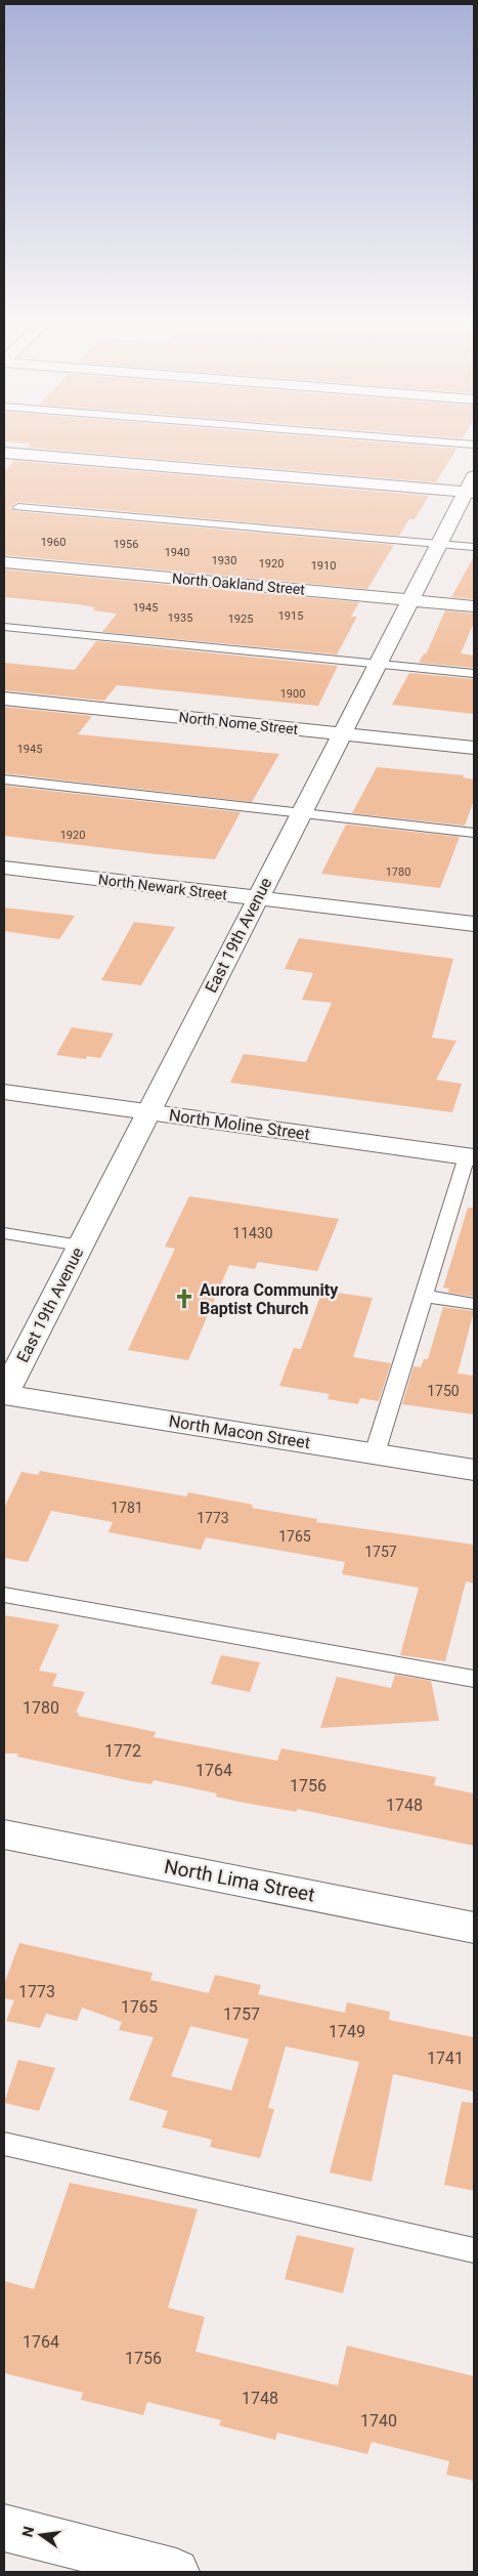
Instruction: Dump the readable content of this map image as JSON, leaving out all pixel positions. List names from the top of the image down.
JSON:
{
  "streets": {
    "street": [
      "North Oakland Street",
      "North Nome Street",
      "North Newark Street",
      "East 19th Avenue",
      "North Moline Street",
      "North Macon Street",
      "North Lima Street"
    ]
  },
  "crossings": [
    ["North Oakland Street", "East 19th Avenue"],
    ["North Nome Street", "East 19th Avenue"],
    ["North Newark Street", "East 19th Avenue"],
    ["East 19th Avenue", "North Moline Street"],
    ["East 19th Avenue", "North Macon Street"]
  ],
  "places": {
    "church": ["Aurora Community Baptist Church"]
  },
  "house_numbers": [
    "1960",
    "1956",
    "1940",
    "1930",
    "1920",
    "1910",
    "1945",
    "1915",
    "1935",
    "1925",
    "1900",
    "1945",
    "1920",
    "1780",
    "11430",
    "1750",
    "1781",
    "1773",
    "1765",
    "1757",
    "1780",
    "1772",
    "1764",
    "1756",
    "1748",
    "1773",
    "1765",
    "1757",
    "1749",
    "1741",
    "1764",
    "1756",
    "1748",
    "1740"
  ],
  "north": "left"
}
